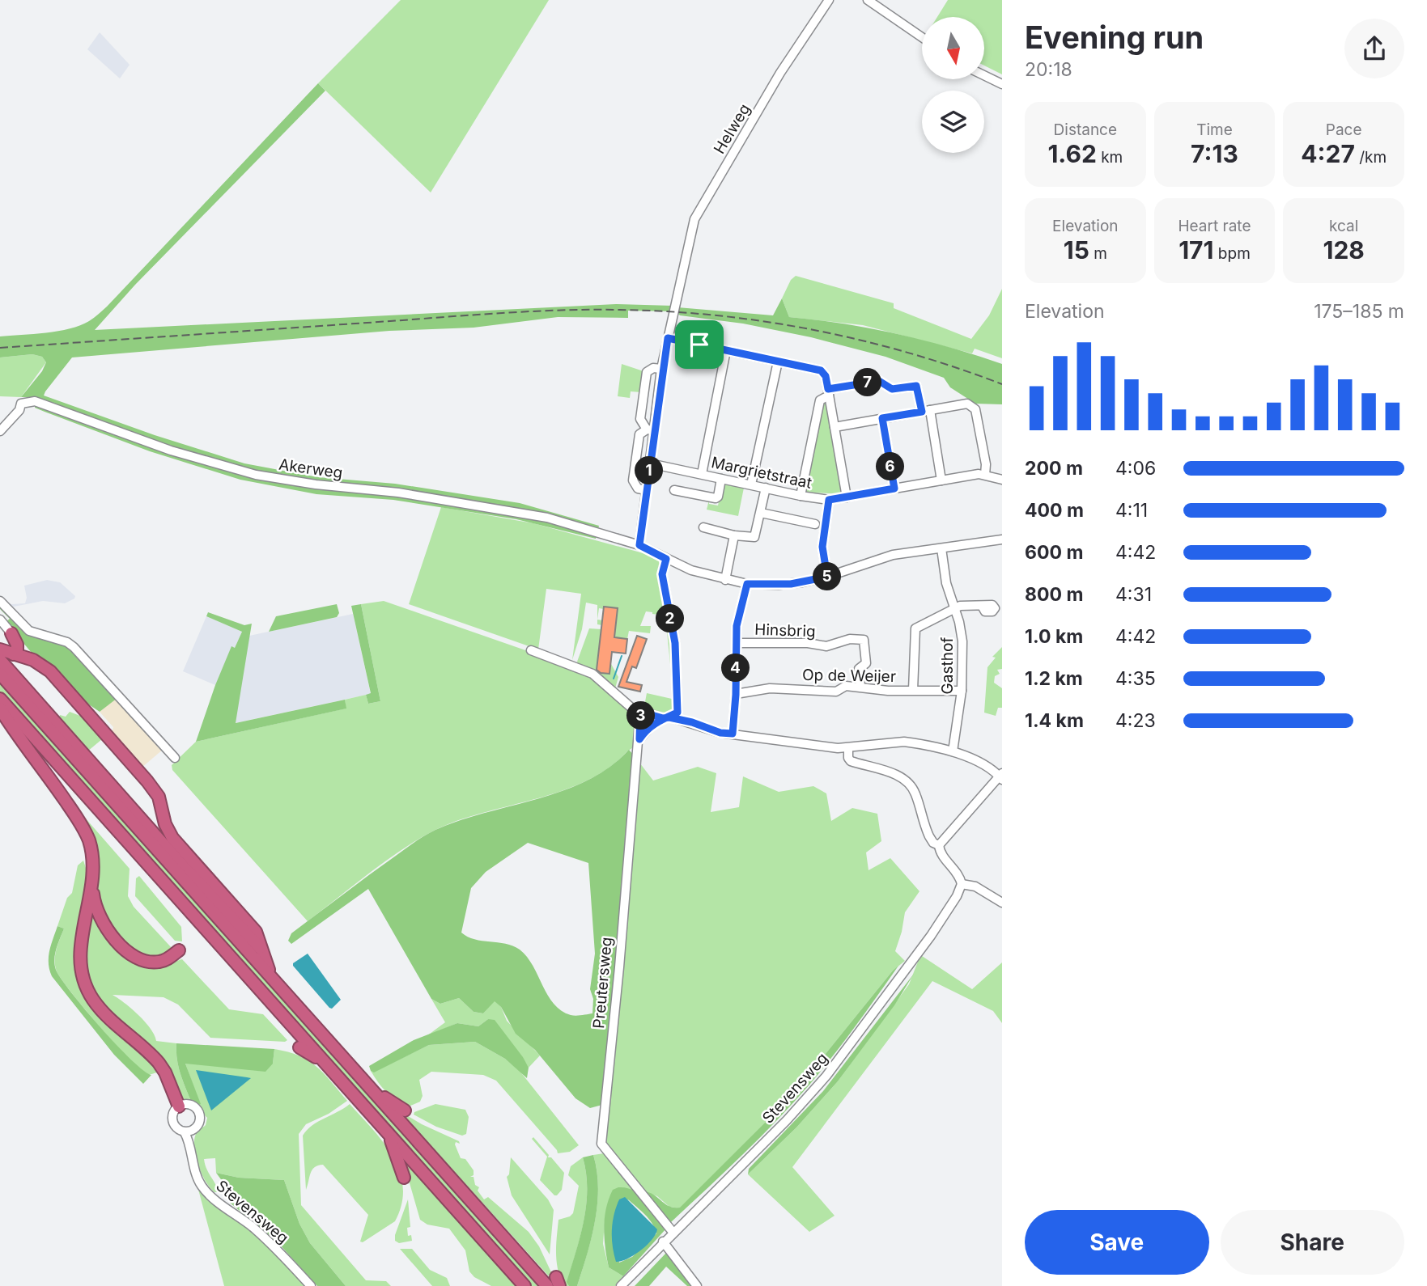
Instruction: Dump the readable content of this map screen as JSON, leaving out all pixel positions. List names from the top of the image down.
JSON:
{
  "streets": {
    "street": [
      "Helweg",
      "Akerweg",
      "Margrietstraat",
      "Hinsbrig",
      "Gasthof",
      "Op de Weijer",
      "Preutersweg",
      "Stevensweg"
    ]
  },
  "crossings": [
    ["Helweg", "Akerweg"],
    ["Helweg", "Margrietstraat"],
    ["Akerweg", "Gasthof"],
    ["Hinsbrig", "Op de Weijer"],
    ["Gasthof", "Op de Weijer"],
    ["Preutersweg", "Stevensweg"]
  ],
  "north": "bottom",
  "page": {
    "heading": ["Evening run", "20:18"],
    "stats": [
      ["Distance", "1.62 km"],
      ["Time", "7:13"],
      ["Pace", "4:27 /km"],
      ["Elevation", "15 m"],
      ["Heart rate", "171 bpm"],
      ["kcal", "128"]
    ],
    "chart": ["Elevation", "175–185 m"],
    "pins": [
      "7",
      "6",
      "1",
      "5",
      "2",
      "4",
      "3"
    ],
    "list": [
      {
        "name": "200 m",
        "note": "4:06"
      },
      {
        "name": "400 m",
        "note": "4:11"
      },
      {
        "name": "600 m",
        "note": "4:42"
      },
      {
        "name": "800 m",
        "note": "4:31"
      },
      {
        "name": "1.0 km",
        "note": "4:42"
      },
      {
        "name": "1.2 km",
        "note": "4:35"
      },
      {
        "name": "1.4 km",
        "note": "4:23"
      }
    ],
    "buttons": ["Save", "Share"]
  }
}
